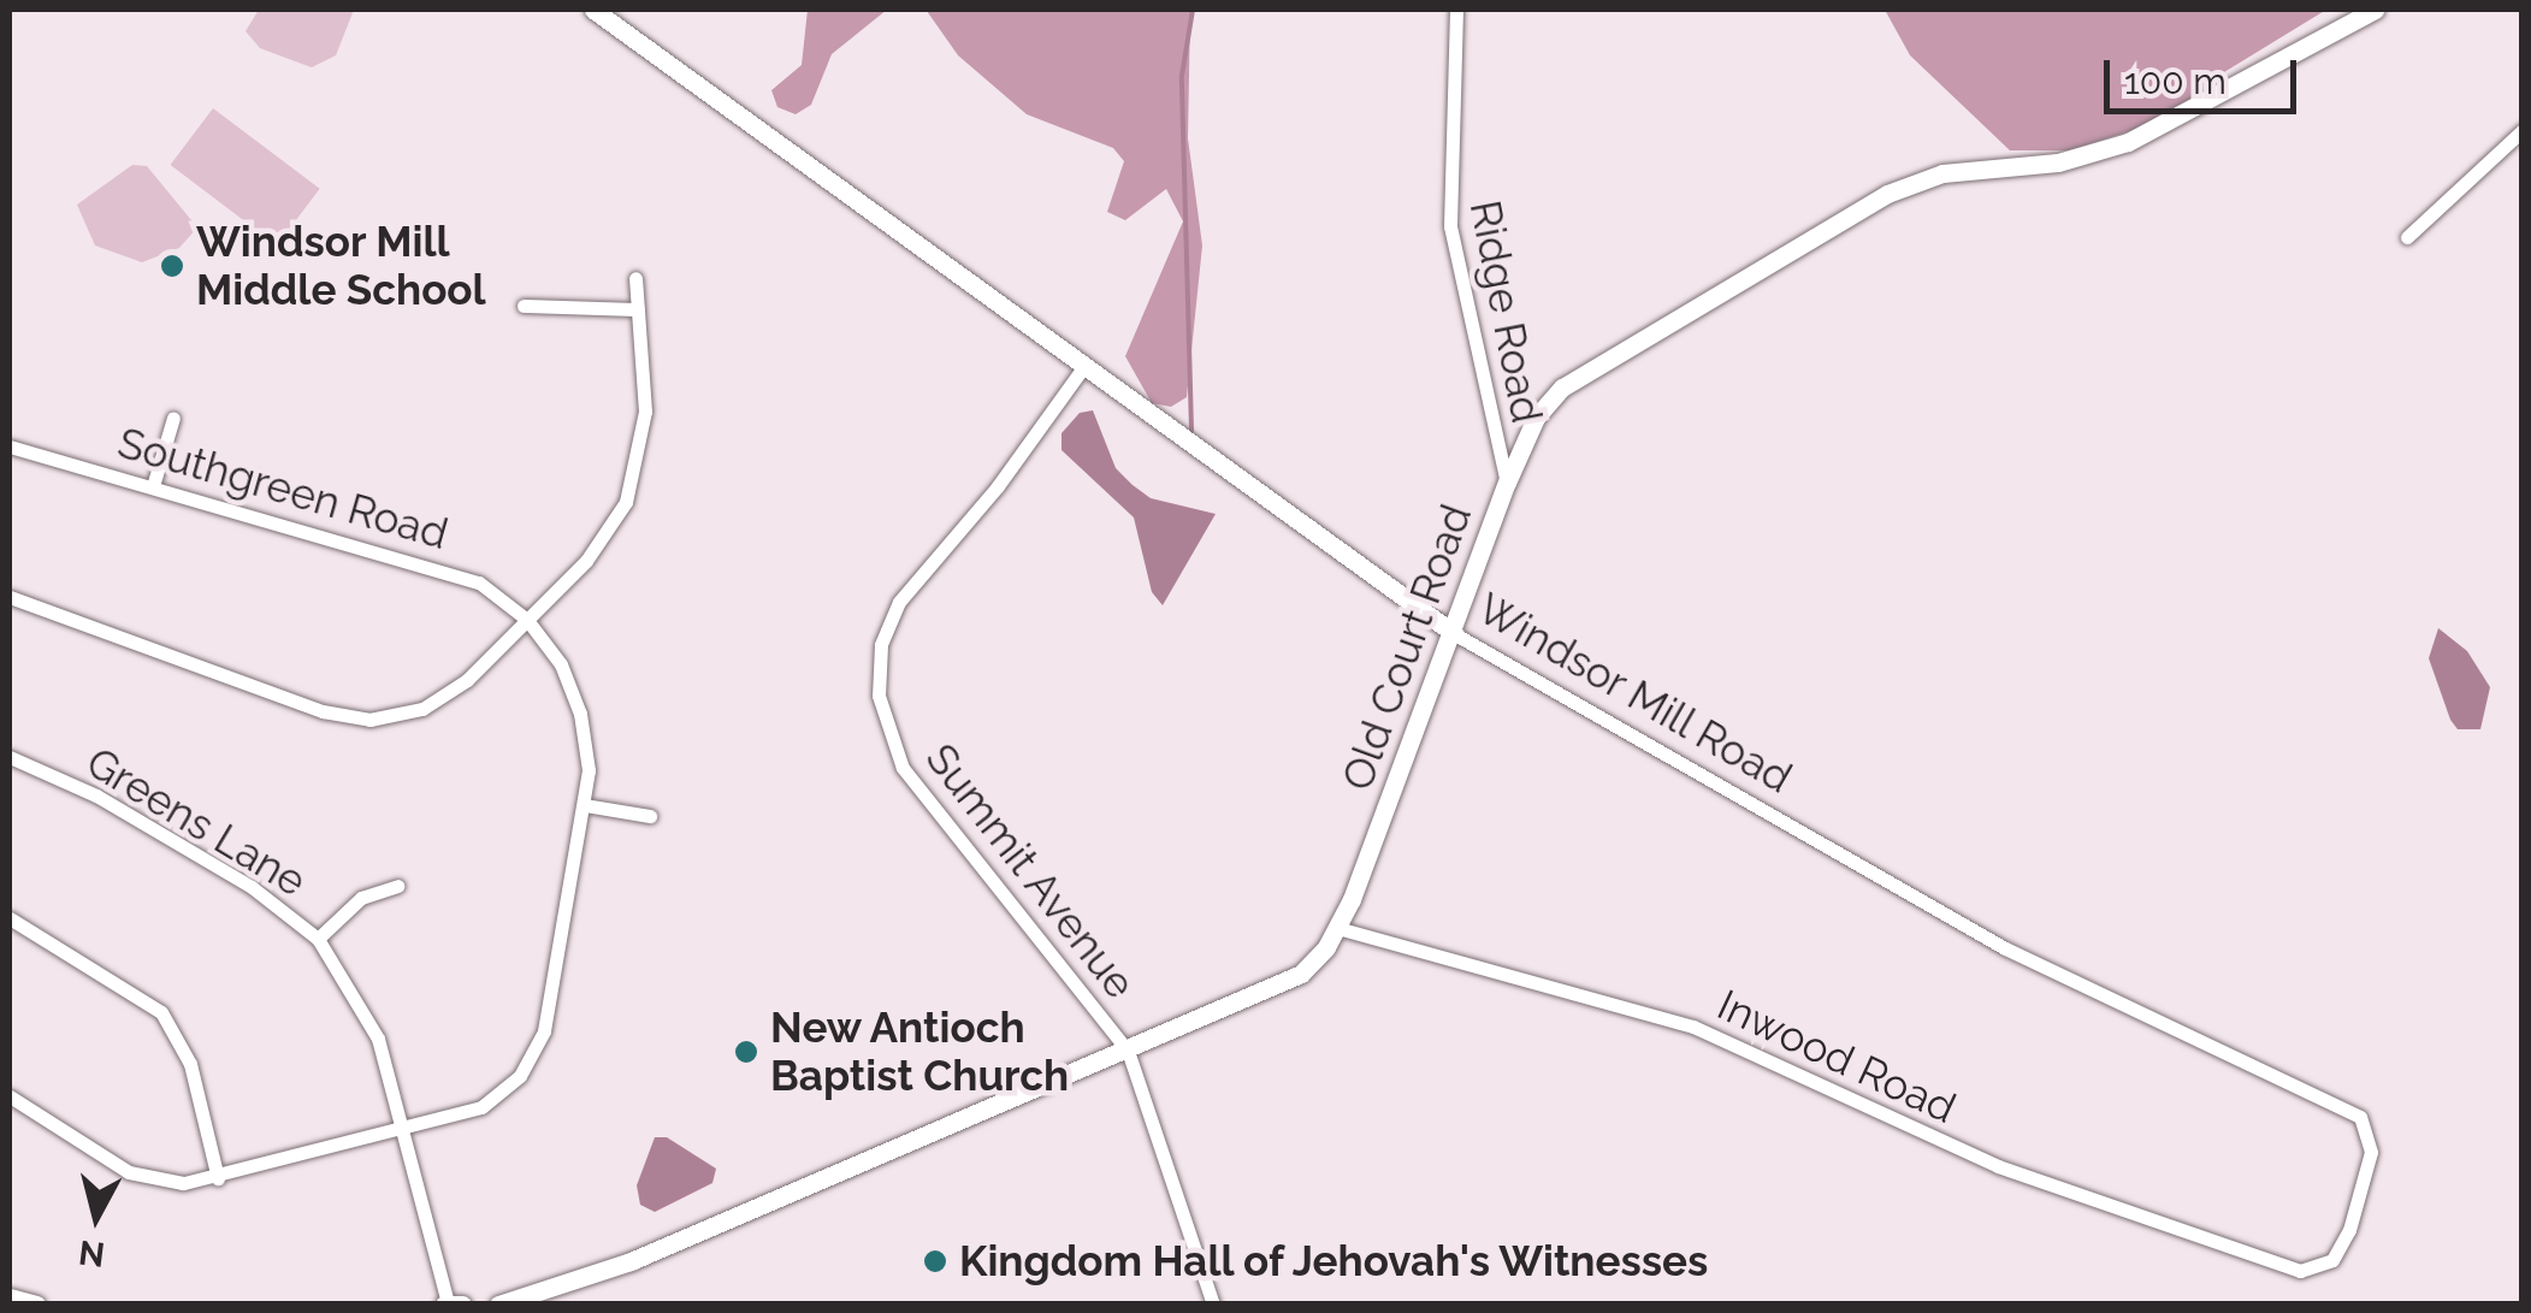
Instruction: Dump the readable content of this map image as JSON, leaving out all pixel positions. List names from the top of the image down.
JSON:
{
  "streets": {
    "main road": ["Old Court Road", "Windsor Mill Road"],
    "street": [
      "Ridge Road",
      "Southgreen Road",
      "Greens Lane",
      "Summit Avenue",
      "Inwood Road"
    ]
  },
  "crossings": [
    ["Ridge Road", "Old Court Road"],
    ["Old Court Road", "Windsor Mill Road"],
    ["Old Court Road", "Summit Avenue"],
    ["Old Court Road", "Inwood Road"],
    ["Windsor Mill Road", "Summit Avenue"],
    ["Windsor Mill Road", "Inwood Road"]
  ],
  "places": ["Windsor Mill Middle School", "New Antioch Baptist Church", "Kingdom Hall of Jehovah's Witnesses"],
  "scale_bar": "100 m",
  "north": "bottom"
}
